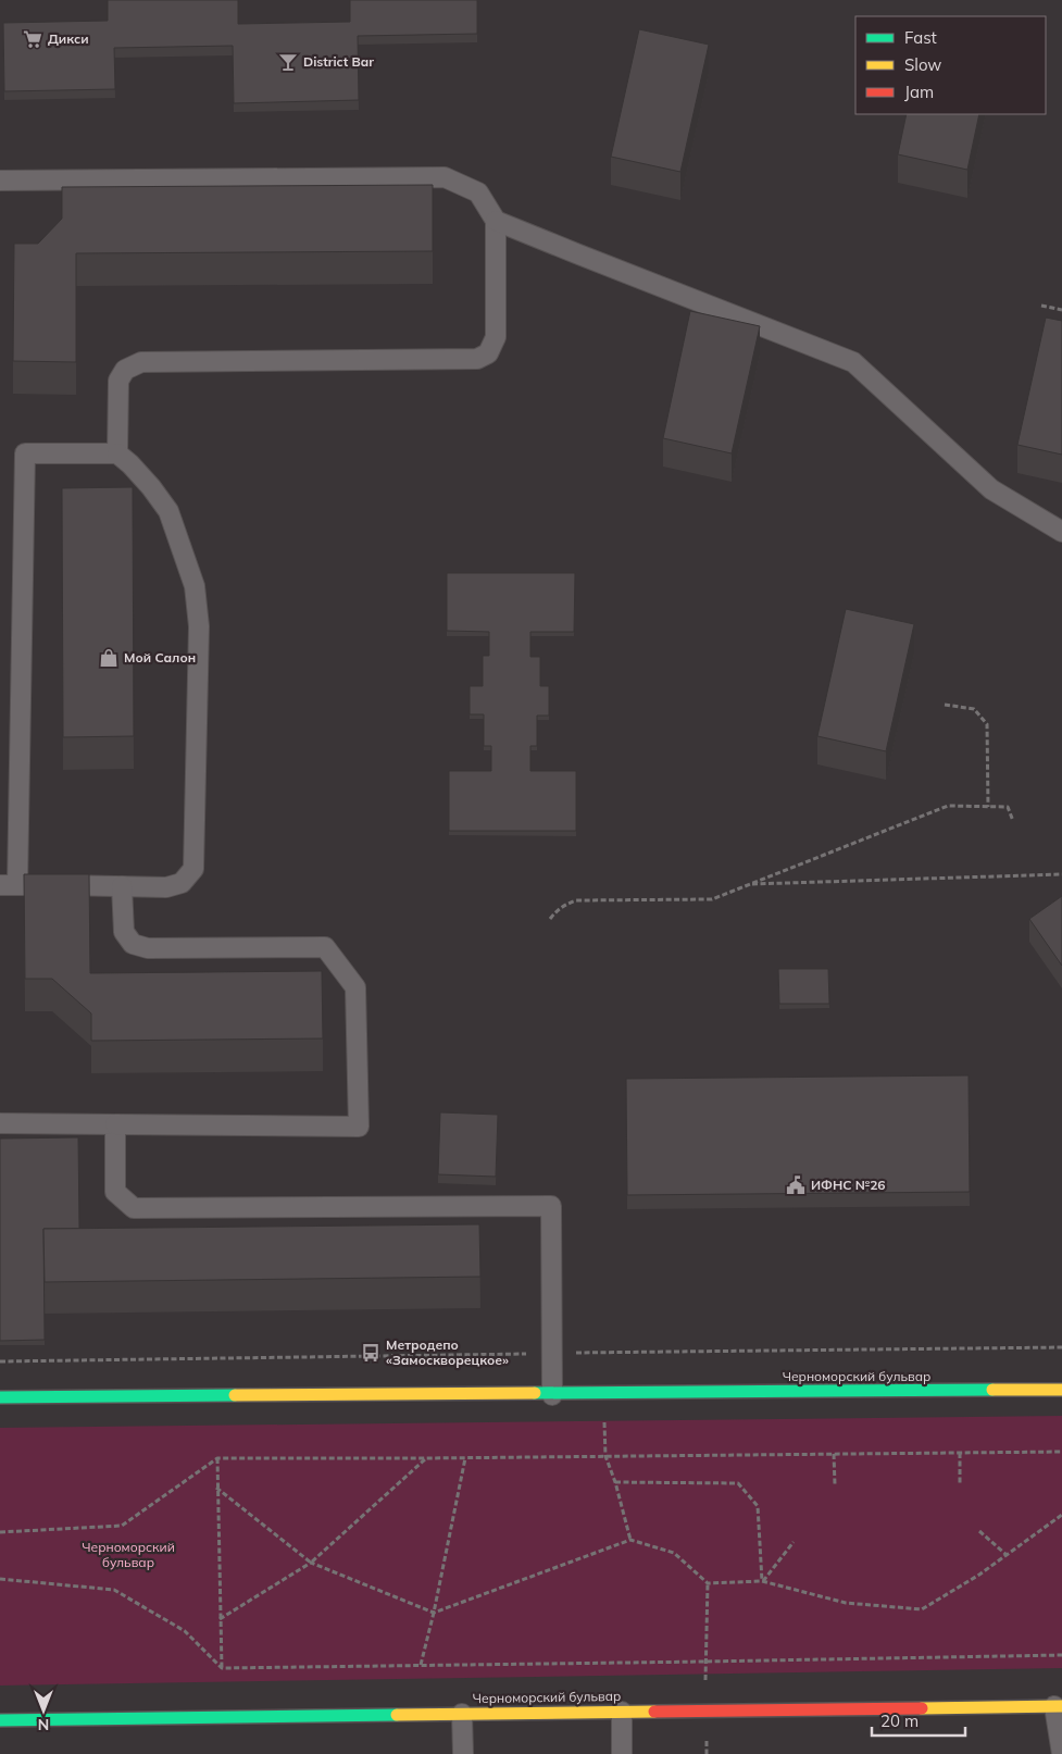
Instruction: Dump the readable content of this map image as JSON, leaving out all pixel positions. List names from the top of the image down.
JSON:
{
  "streets": {
    "street": ["Черноморский бульвар"]
  },
  "parks": ["Черноморский бульвар"],
  "places": {
    "supermarket": ["Дикси"],
    "bar": ["District Bar"],
    "shop": ["Мой Салон"],
    "public building": ["ИФНС №26"],
    "bus stop": ["Метродепо «Замоскворецкое»"]
  },
  "legend": ["Fast", "Slow", "Jam"],
  "scale_bar": "20 m",
  "north": "bottom"
}
